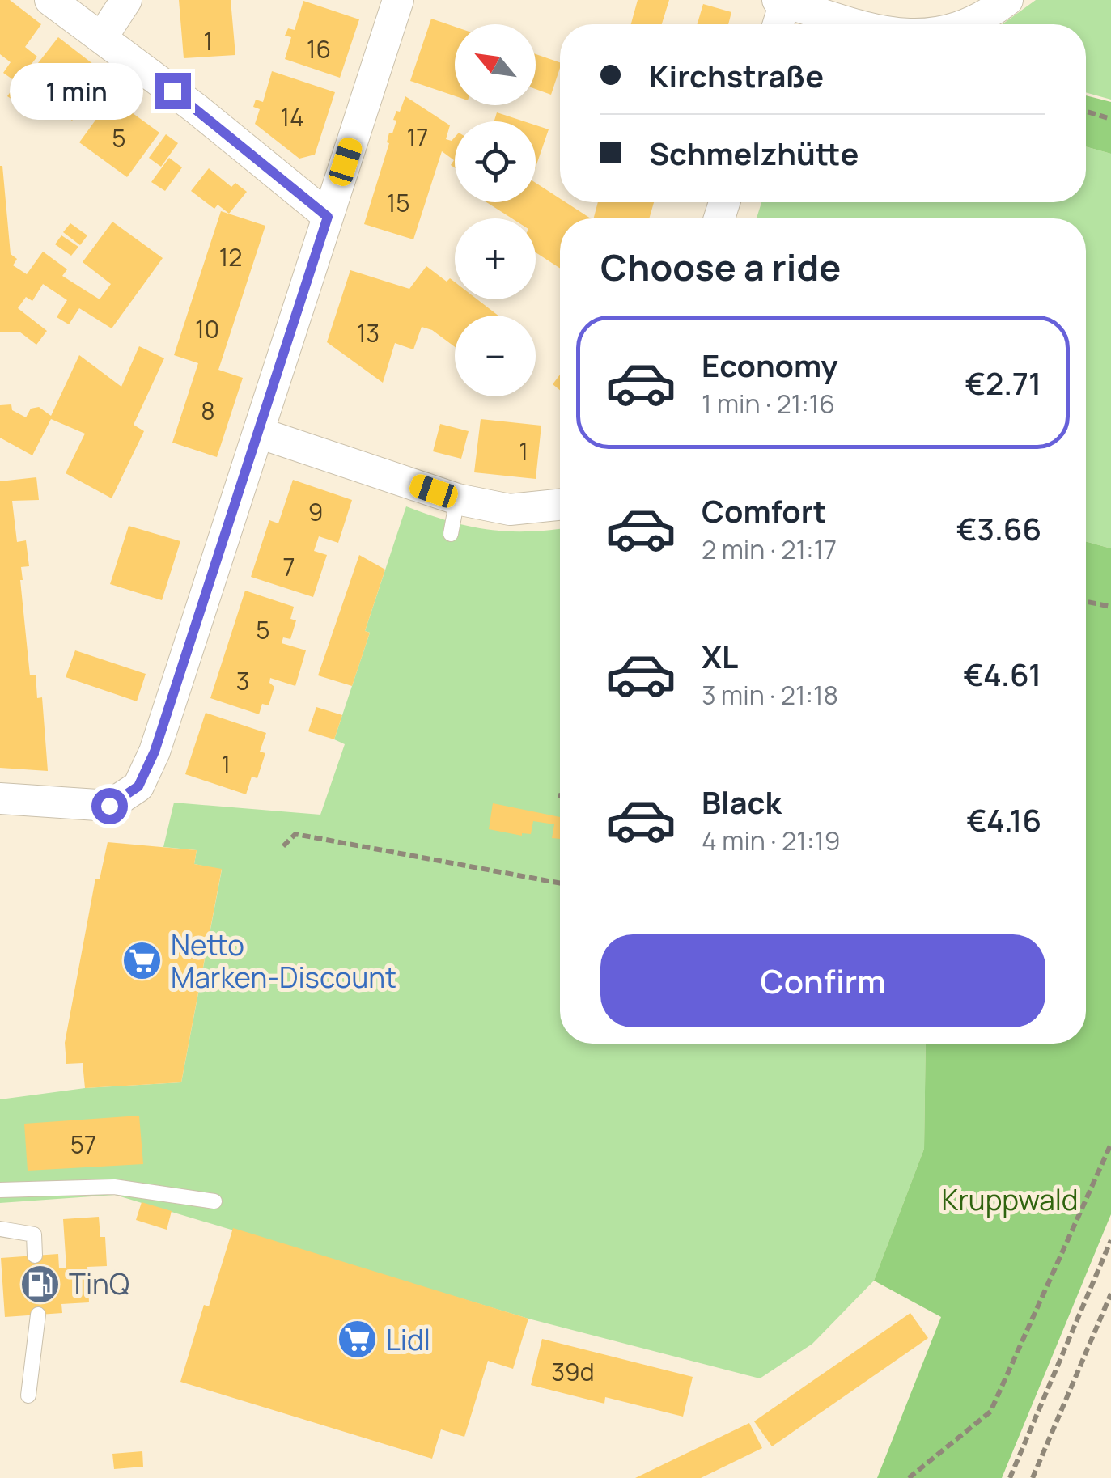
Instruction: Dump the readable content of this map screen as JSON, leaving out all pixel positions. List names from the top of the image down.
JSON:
{
  "parks": ["Kruppwald"],
  "places": {
    "supermarket": ["Netto Marken-Discount", "Lidl"],
    "fuel station": ["TinQ"]
  },
  "house_numbers": [
    "1",
    "16",
    "14",
    "17",
    "5",
    "15",
    "12",
    "10",
    "13",
    "8",
    "1",
    "9",
    "7",
    "5",
    "3",
    "1",
    "57",
    "39d"
  ],
  "north": "top left",
  "page": {
    "map_buttons": ["+", "−"],
    "banner": ["Kirchstraße", "Schmelzhütte"],
    "bubble": "1 min",
    "heading": "Choose a ride",
    "list": [
      {
        "name": "Economy",
        "note": "1 min · 21:16",
        "value": "€2.71"
      },
      {
        "name": "Comfort",
        "note": "2 min · 21:17",
        "value": "€3.66"
      },
      {
        "name": "XL",
        "note": "3 min · 21:18",
        "value": "€4.61"
      },
      {
        "name": "Black",
        "note": "4 min · 21:19",
        "value": "€4.16"
      }
    ],
    "buttons": "Confirm"
  }
}
